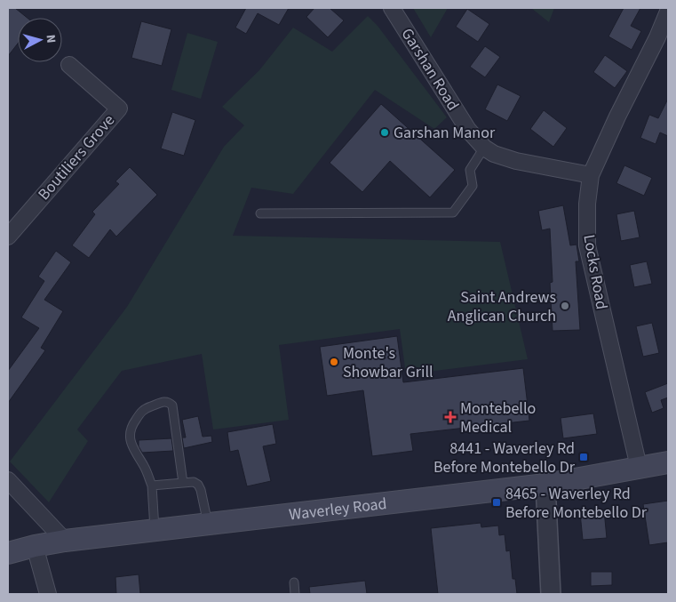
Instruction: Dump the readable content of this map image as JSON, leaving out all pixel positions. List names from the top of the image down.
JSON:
{
  "streets": {
    "main road": ["Waverley Road"],
    "street": ["Garshan Road", "Boutiliers Grove", "Locks Road"]
  },
  "crossings": [
    ["Garshan Road", "Locks Road"],
    ["Locks Road", "Waverley Road"]
  ],
  "places": {
    "other": ["Garshan Manor", "Saint Andrews Anglican Church", "Monte's Showbar Grill"],
    "health": ["Montebello Medical"],
    "transit": ["8441 - Waverley Rd Before Montebello Dr", "8465 - Waverley Rd Before Montebello Dr"]
  },
  "north": "right"
}
